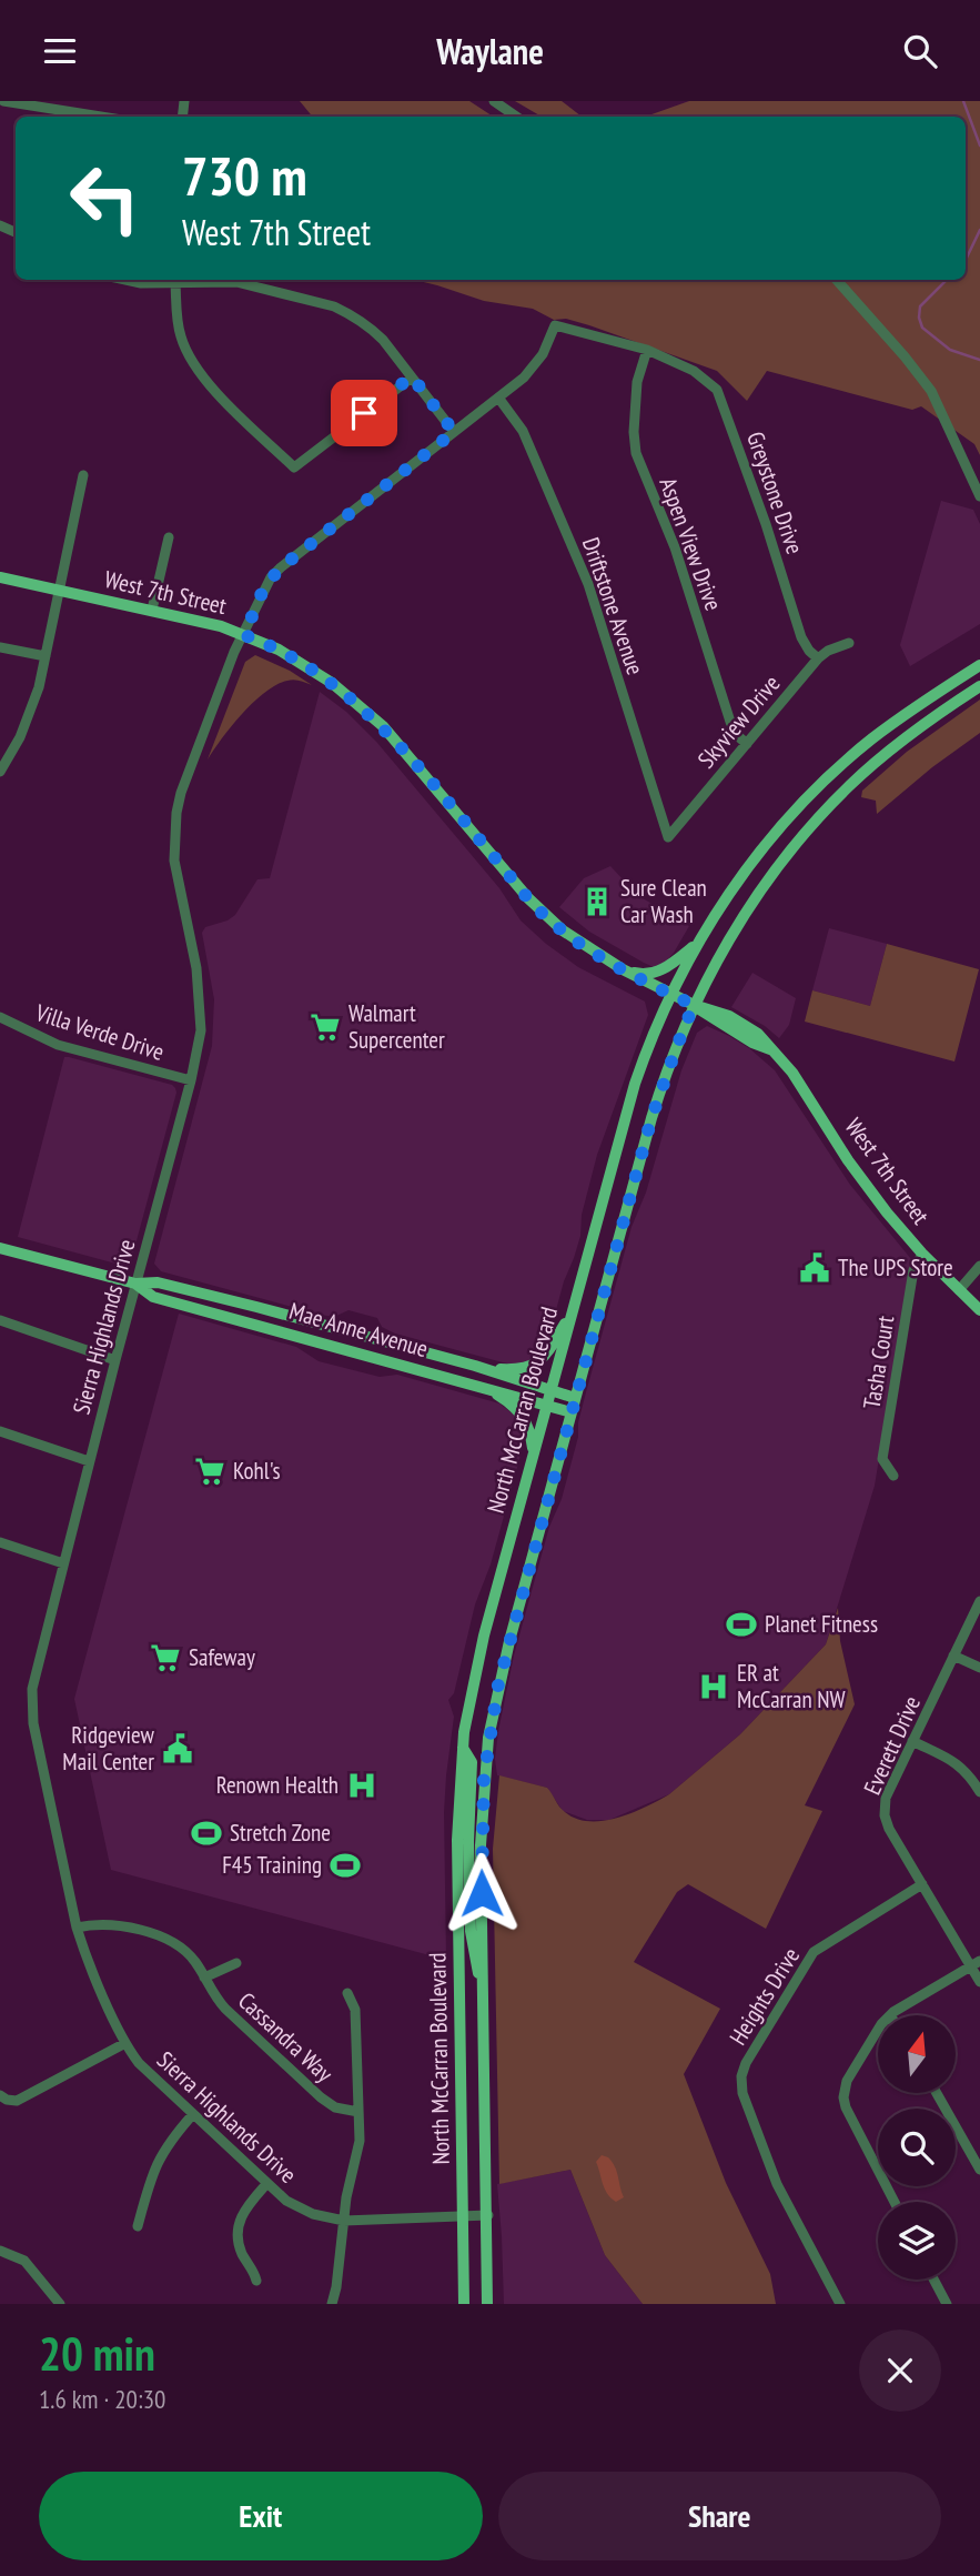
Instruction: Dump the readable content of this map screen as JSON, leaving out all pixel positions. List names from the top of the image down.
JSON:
{
  "streets": {
    "main road": ["West 7th Street", "Mae Anne Avenue", "North McCarran Boulevard"],
    "street": [
      "Greystone Drive",
      "Aspen View Drive",
      "Driftstone Avenue",
      "Skyview Drive",
      "Villa Verde Drive",
      "Sierra Highlands Drive",
      "Tasha Court",
      "Everett Drive",
      "Heights Drive",
      "Cassandra Way"
    ]
  },
  "crossings": [
    ["Greystone Drive", "Aspen View Drive"],
    ["Greystone Drive", "Skyview Drive"],
    ["Greystone Drive", "Sierra Highlands Drive"],
    ["Aspen View Drive", "Skyview Drive"],
    ["West 7th Street", "Sierra Highlands Drive"],
    ["West 7th Street", "Tasha Court"],
    ["West 7th Street", "North McCarran Boulevard"],
    ["Driftstone Avenue", "Skyview Drive"],
    ["Driftstone Avenue", "Sierra Highlands Drive"],
    ["Villa Verde Drive", "Sierra Highlands Drive"],
    ["Sierra Highlands Drive", "Mae Anne Avenue"],
    ["Sierra Highlands Drive", "North McCarran Boulevard"],
    ["Sierra Highlands Drive", "Cassandra Way"],
    ["Mae Anne Avenue", "North McCarran Boulevard"],
    ["Everett Drive", "Heights Drive"]
  ],
  "places": {
    "building": ["Sure Clean Car Wash"],
    "supermarket": ["Walmart Supercenter", "Kohl's", "Safeway"],
    "public building": ["The UPS Store", "Ridgeview Mail Center"],
    "sports": ["Planet Fitness", "Stretch Zone", "F45 Training"],
    "hospital": ["ER at McCarran NW", "Renown Health"]
  },
  "north": "top",
  "page": {
    "header": "Waylane",
    "turn": ["730 m", "West 7th Street"],
    "heading": ["20 min", "1.6 km · 20:30"],
    "buttons": ["Exit", "Share"]
  }
}
